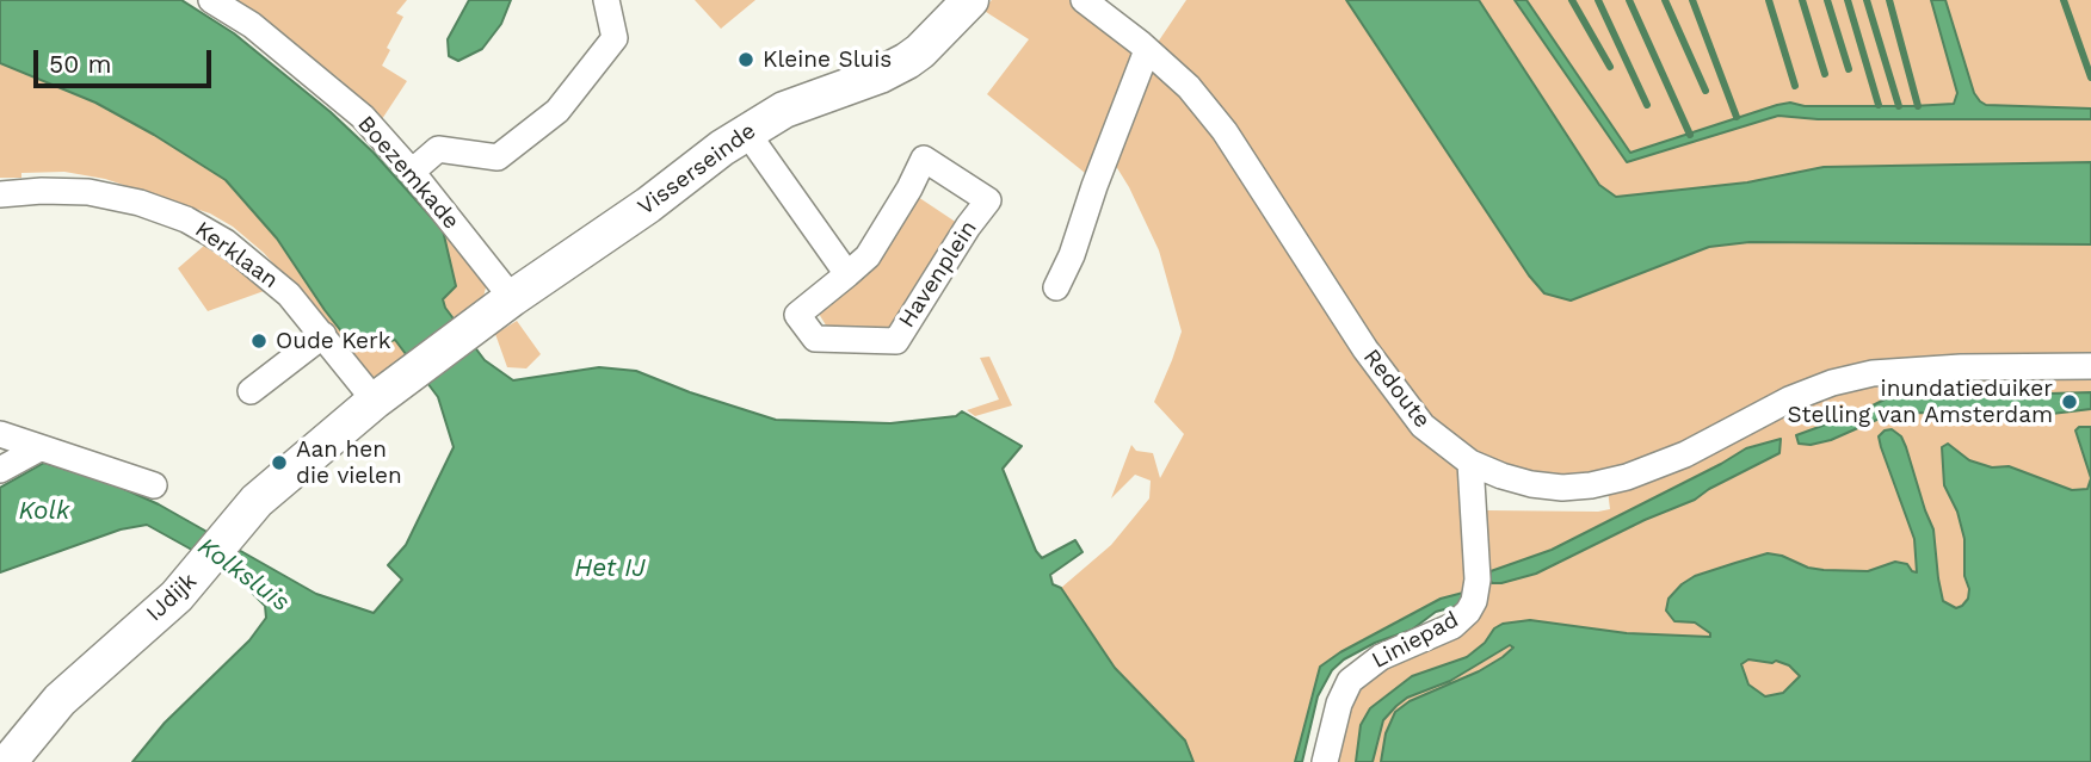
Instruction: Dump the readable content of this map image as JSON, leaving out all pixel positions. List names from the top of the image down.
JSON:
{
  "streets": {
    "street": [
      "Visserseinde",
      "Boezemkade",
      "Kerklaan",
      "Havenplein",
      "Redoute",
      "IJdijk",
      "Liniepad"
    ]
  },
  "crossings": [
    ["Visserseinde", "Boezemkade"],
    ["Visserseinde", "IJdijk"],
    ["Kerklaan", "IJdijk"],
    ["Redoute", "Liniepad"]
  ],
  "water": ["Kolk", "Het IJ", "Kolksluis"],
  "places": [
    "Kleine Sluis",
    "Oude Kerk",
    "inundatieduiker Stelling van Amsterdam",
    "Aan hen die vielen"
  ],
  "scale_bar": "50 m"
}
